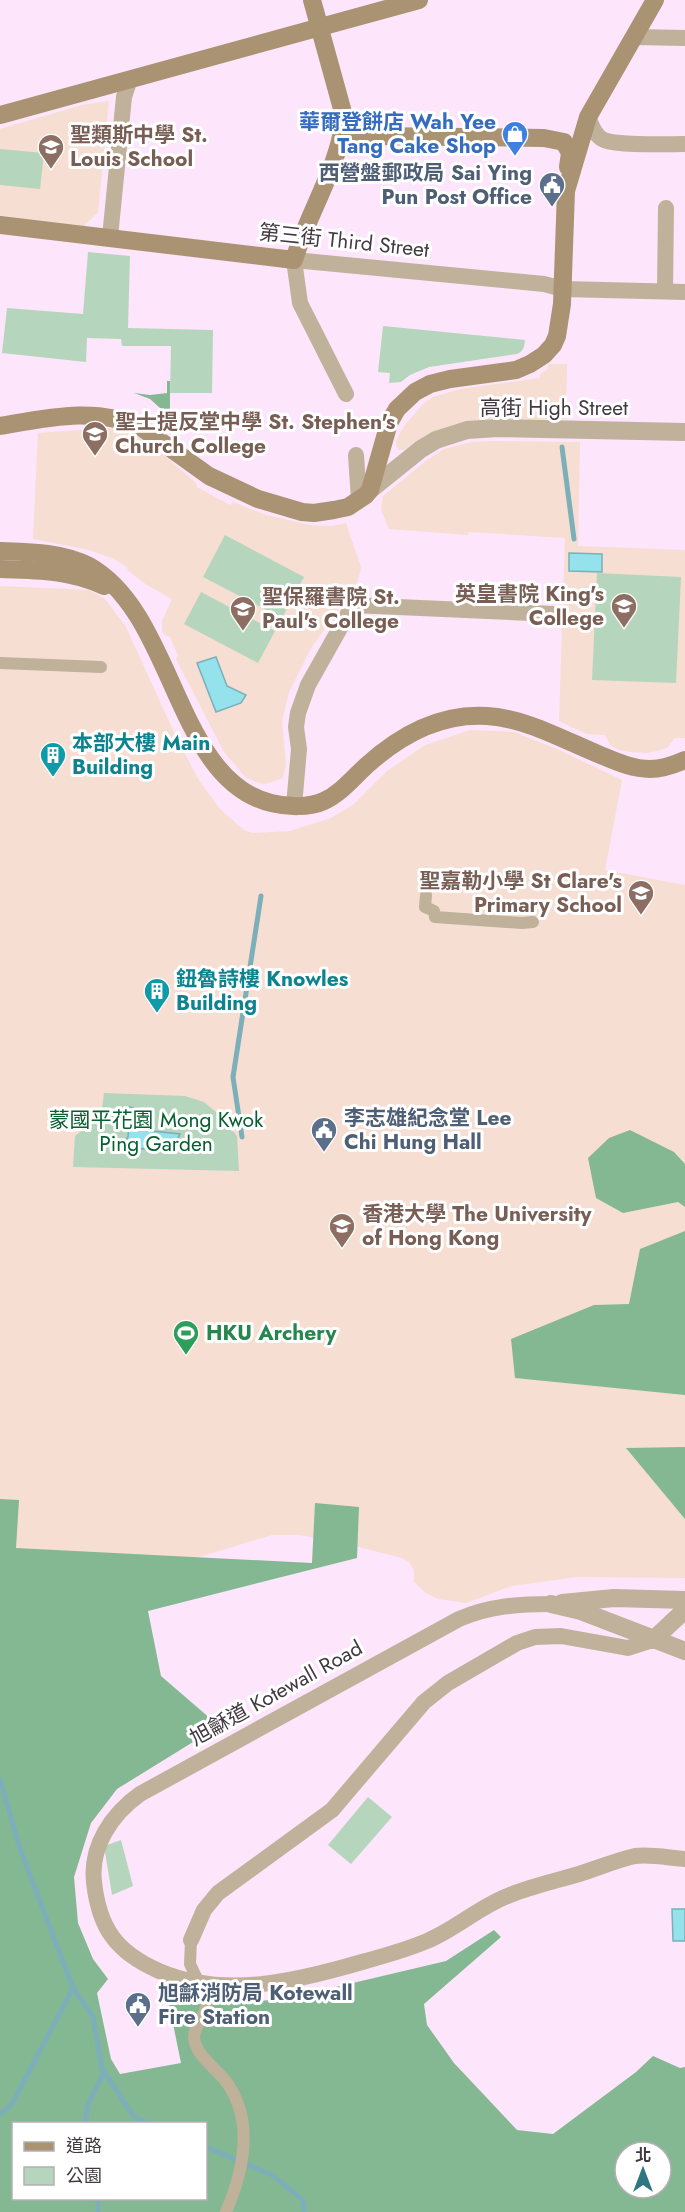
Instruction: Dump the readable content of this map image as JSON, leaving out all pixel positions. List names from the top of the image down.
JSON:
{
  "streets": {
    "main road": ["第三街 Third Street"],
    "street": ["高街 High Street", "旭龢道 Kotewall Road"]
  },
  "parks": ["蒙國平花園 Mong Kwok Ping Garden"],
  "places": {
    "shop": ["華爾登餅店 Wah Yee Tang Cake Shop"],
    "school or university": [
      "聖類斯中學 St. Louis School",
      "聖士提反堂中學 St. Stephen's Church College",
      "英皇書院 King's College",
      "聖保羅書院 St. Paul's College",
      "聖嘉勒小學 St Clare's Primary School",
      "香港大學 The University of Hong Kong"
    ],
    "public building": ["西營盤郵政局 Sai Ying Pun Post Office", "李志雄紀念堂 Lee Chi Hung Hall", "旭龢消防局 Kotewall Fire Station"],
    "building": ["本部大樓 Main Building", "鈕魯詩樓 Knowles Building"],
    "sports": ["HKU Archery"]
  },
  "legend": ["道路", "公園"],
  "north": "top"
}
